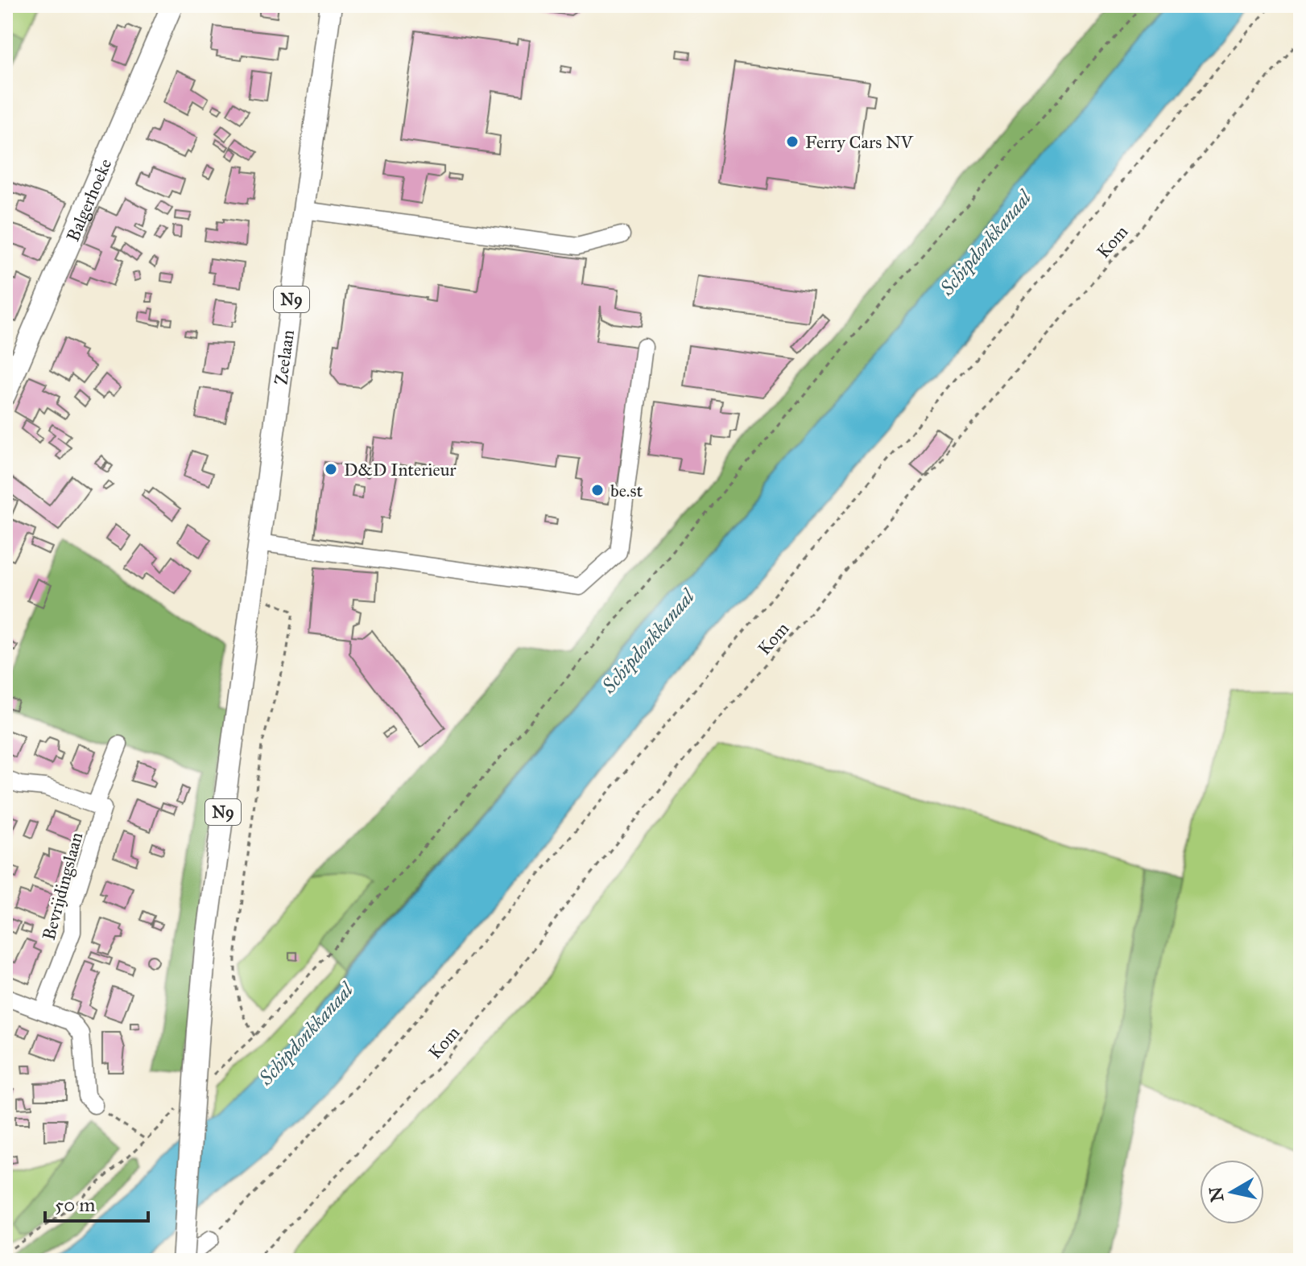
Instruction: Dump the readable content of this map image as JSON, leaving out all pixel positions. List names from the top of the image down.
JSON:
{
  "streets": {
    "main road": ["Balgerhoeke", "N9", "Zeelaan"],
    "street": ["Bevrijdingslaan"],
    "path": ["Kom"]
  },
  "crossings": [
    ["N9", "Zeelaan"]
  ],
  "water": ["Schipdonkkanaal"],
  "places": ["Ferry Cars NV", "D&D Interieur", "be.st"],
  "scale_bar": "50 m",
  "north": "left"
}
